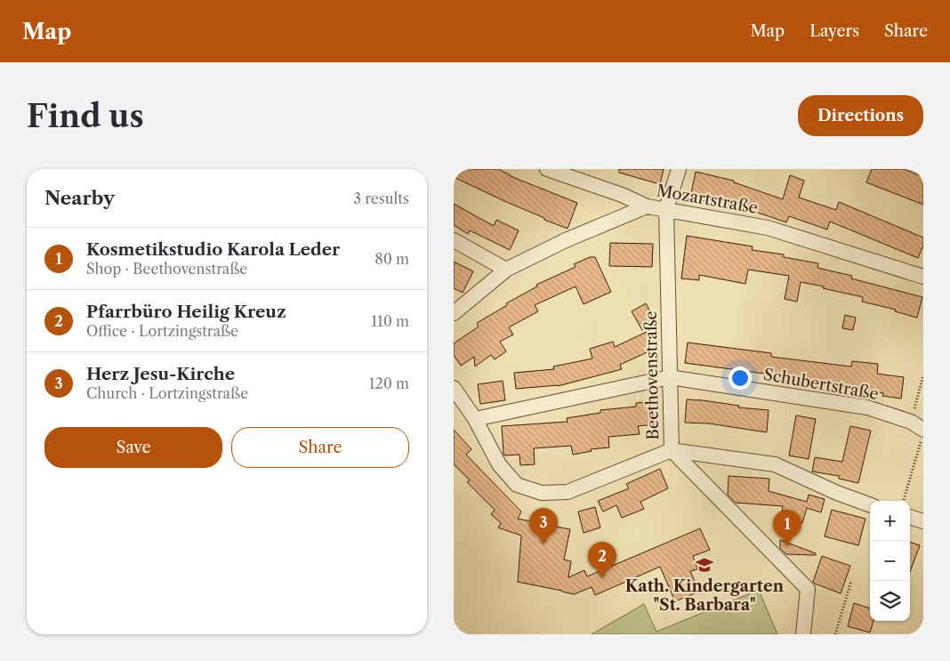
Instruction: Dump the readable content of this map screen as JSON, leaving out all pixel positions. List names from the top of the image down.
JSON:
{
  "streets": {
    "street": ["Mozartstraße", "Beethovenstraße", "Schubertstraße"]
  },
  "crossings": [
    ["Mozartstraße", "Beethovenstraße"],
    ["Beethovenstraße", "Schubertstraße"]
  ],
  "places": {
    "school or university": ["Kath. Kindergarten \"St. Barbara\""]
  },
  "page": {
    "header": "Map",
    "nav": ["Map", "Layers", "Share"],
    "buttons": [
      "Directions",
      ["Save", "Share"]
    ],
    "title": "Find us",
    "heading": ["Nearby", "3 results"],
    "list": [
      {
        "mark": "1",
        "name": "Kosmetikstudio Karola Leder",
        "note": "Shop · Beethovenstraße",
        "value": "80 m"
      },
      {
        "mark": "2",
        "name": "Pfarrbüro Heilig Kreuz",
        "note": "Office · Lortzingstraße",
        "value": "110 m"
      },
      {
        "mark": "3",
        "name": "Herz Jesu-Kirche",
        "note": "Church · Lortzingstraße",
        "value": "120 m"
      }
    ],
    "map_buttons": ["+", "−"],
    "pins": ["3", "1", "2"]
  }
}
